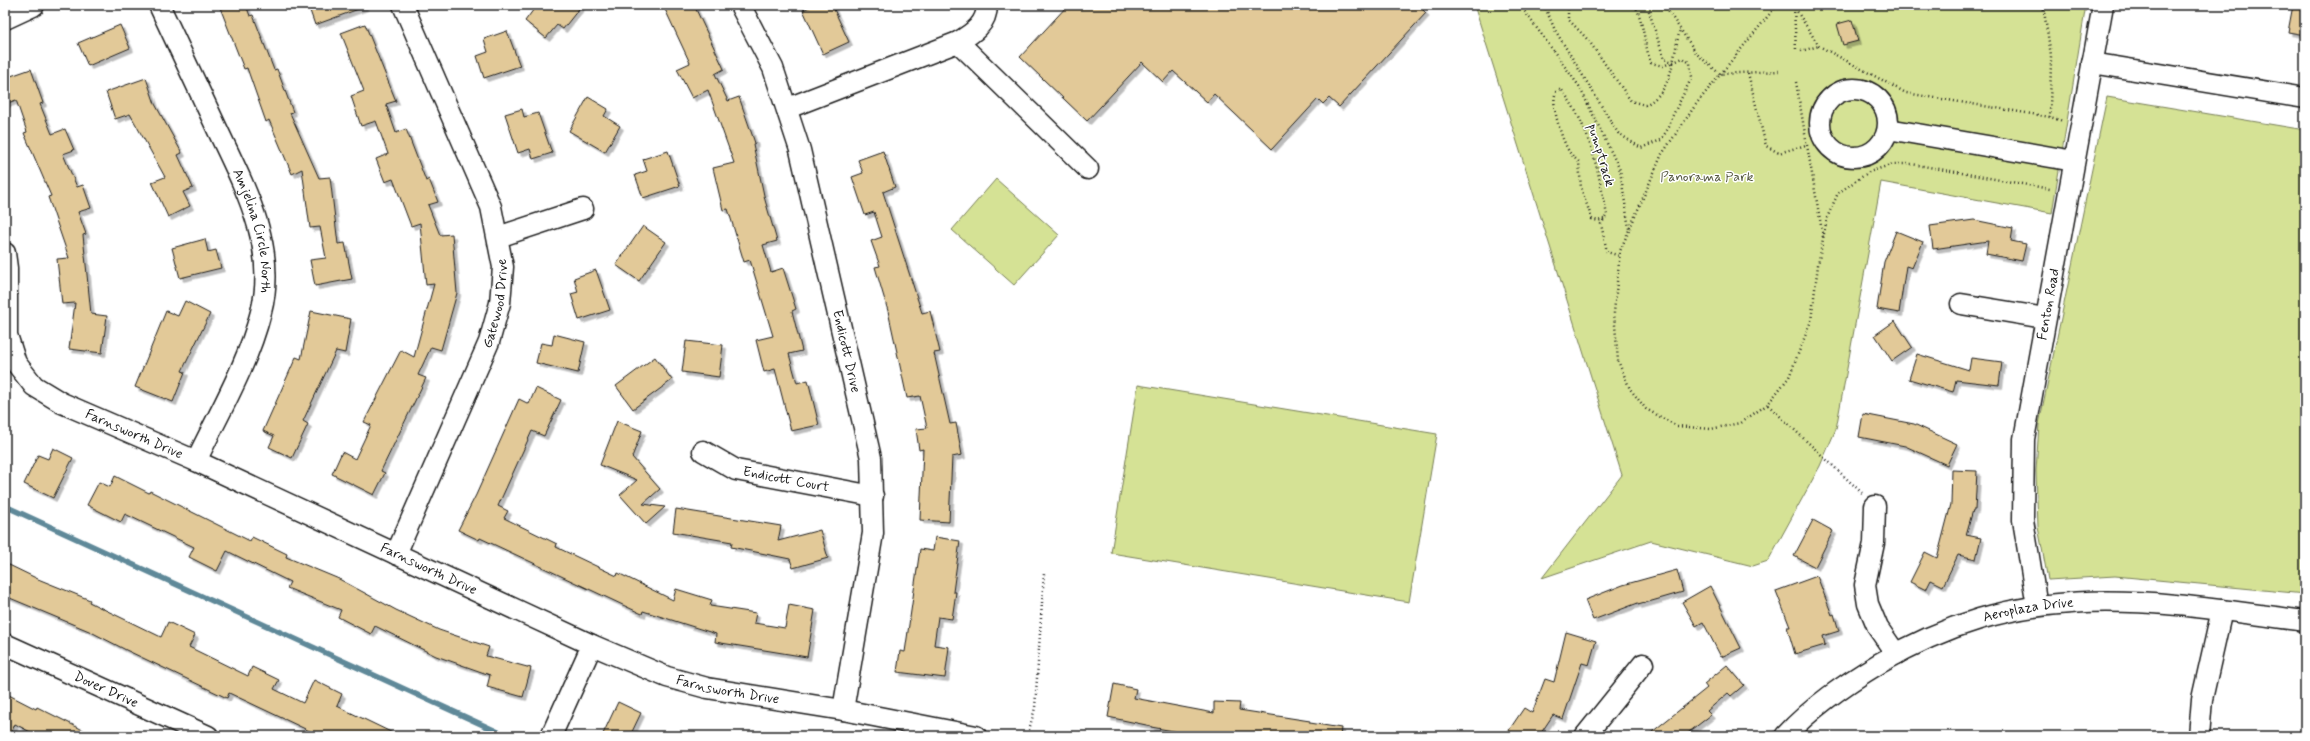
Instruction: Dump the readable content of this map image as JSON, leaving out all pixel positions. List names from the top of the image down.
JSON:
{
  "streets": {
    "street": [
      "Amjelina Circle North",
      "Gatewood Drive",
      "Fenton Road",
      "Endicott Drive",
      "Farnsworth Drive",
      "Endicott Court",
      "Aeroplaza Drive",
      "Dover Drive"
    ],
    "path": ["pumptrack"]
  },
  "crossings": [
    ["Amjelina Circle North", "Farnsworth Drive"],
    ["Gatewood Drive", "Farnsworth Drive"],
    ["Fenton Road", "Aeroplaza Drive"],
    ["Endicott Drive", "Farnsworth Drive"],
    ["Endicott Drive", "Endicott Court"]
  ],
  "parks": ["Panorama Park"]
}
